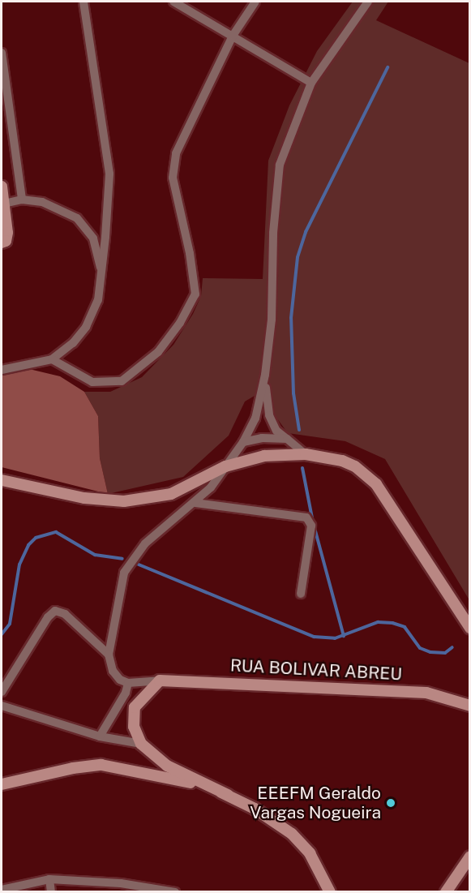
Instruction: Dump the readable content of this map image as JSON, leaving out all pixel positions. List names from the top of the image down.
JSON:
{
  "streets": {
    "main road": ["RUA BOLIVAR ABREU"]
  },
  "places": ["EEEFM Geraldo Vargas Nogueira"]
}
